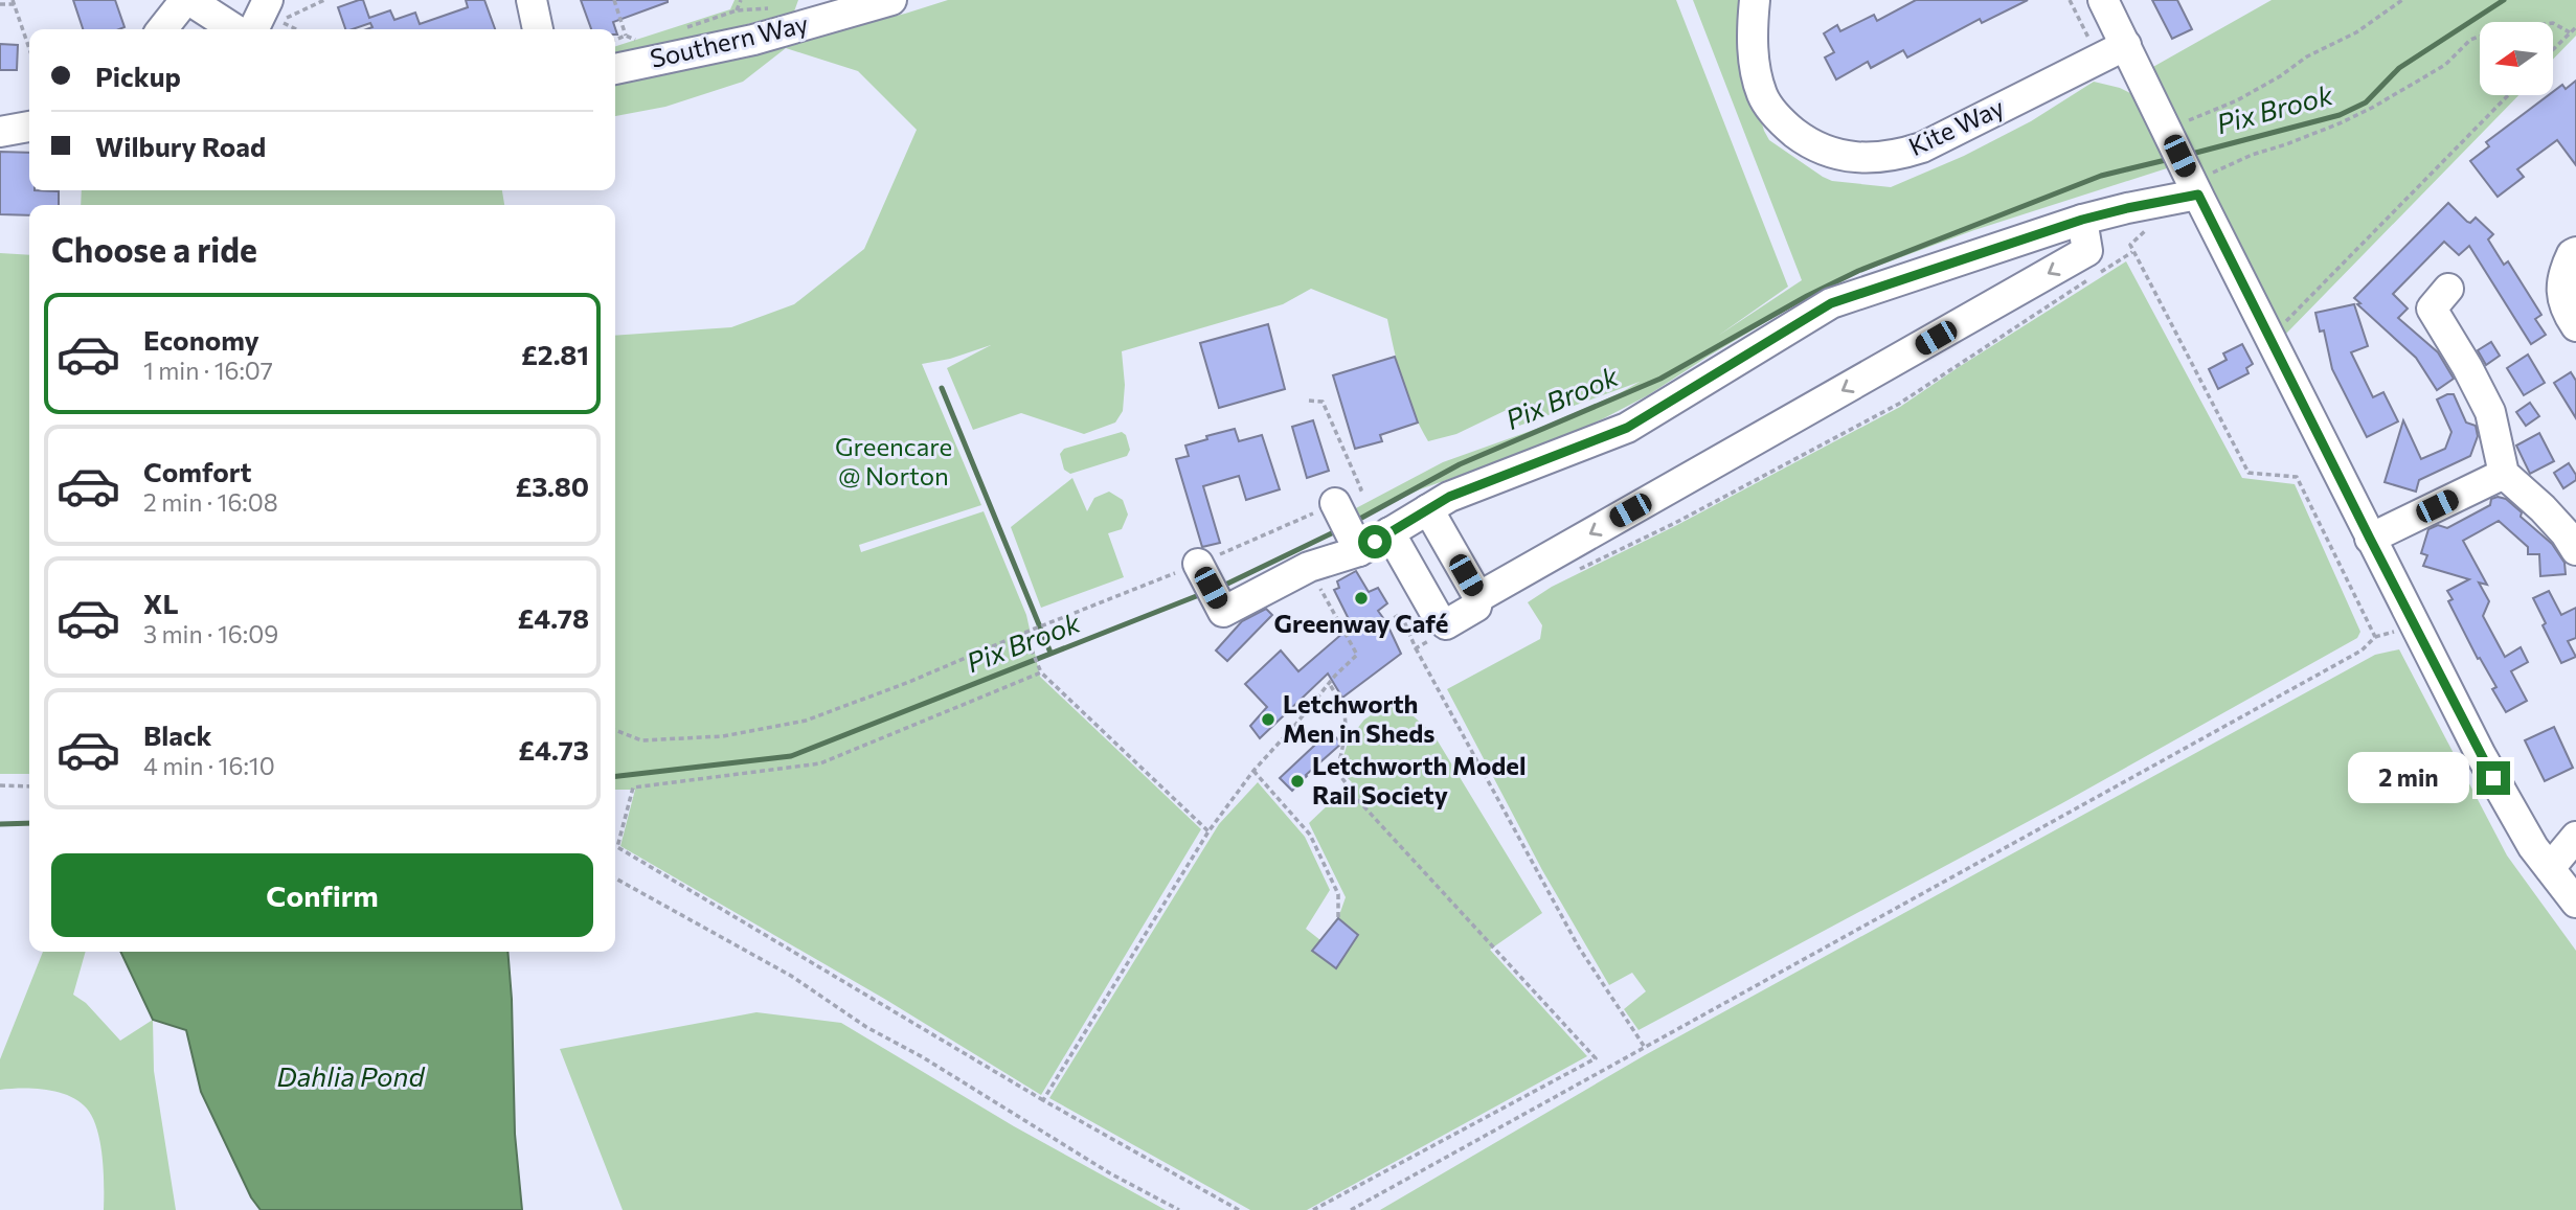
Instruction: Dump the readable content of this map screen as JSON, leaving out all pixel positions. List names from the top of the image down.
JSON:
{
  "streets": {
    "street": ["Southern Way", "Kite Way"]
  },
  "water": ["Pix Brook", "Dahlia Pond"],
  "parks": ["Greencare @ Norton"],
  "places": ["Greenway Café", "Letchworth Men in Sheds", "Letchworth Model Rail Society"],
  "north": "left",
  "page": {
    "banner": ["Pickup", "Wilbury Road"],
    "heading": "Choose a ride",
    "list": [
      {
        "name": "Economy",
        "note": "1 min · 16:07",
        "value": "£2.81"
      },
      {
        "name": "Comfort",
        "note": "2 min · 16:08",
        "value": "£3.80"
      },
      {
        "name": "XL",
        "note": "3 min · 16:09",
        "value": "£4.78"
      },
      {
        "name": "Black",
        "note": "4 min · 16:10",
        "value": "£4.73"
      }
    ],
    "bubble": "2 min",
    "buttons": "Confirm"
  }
}
